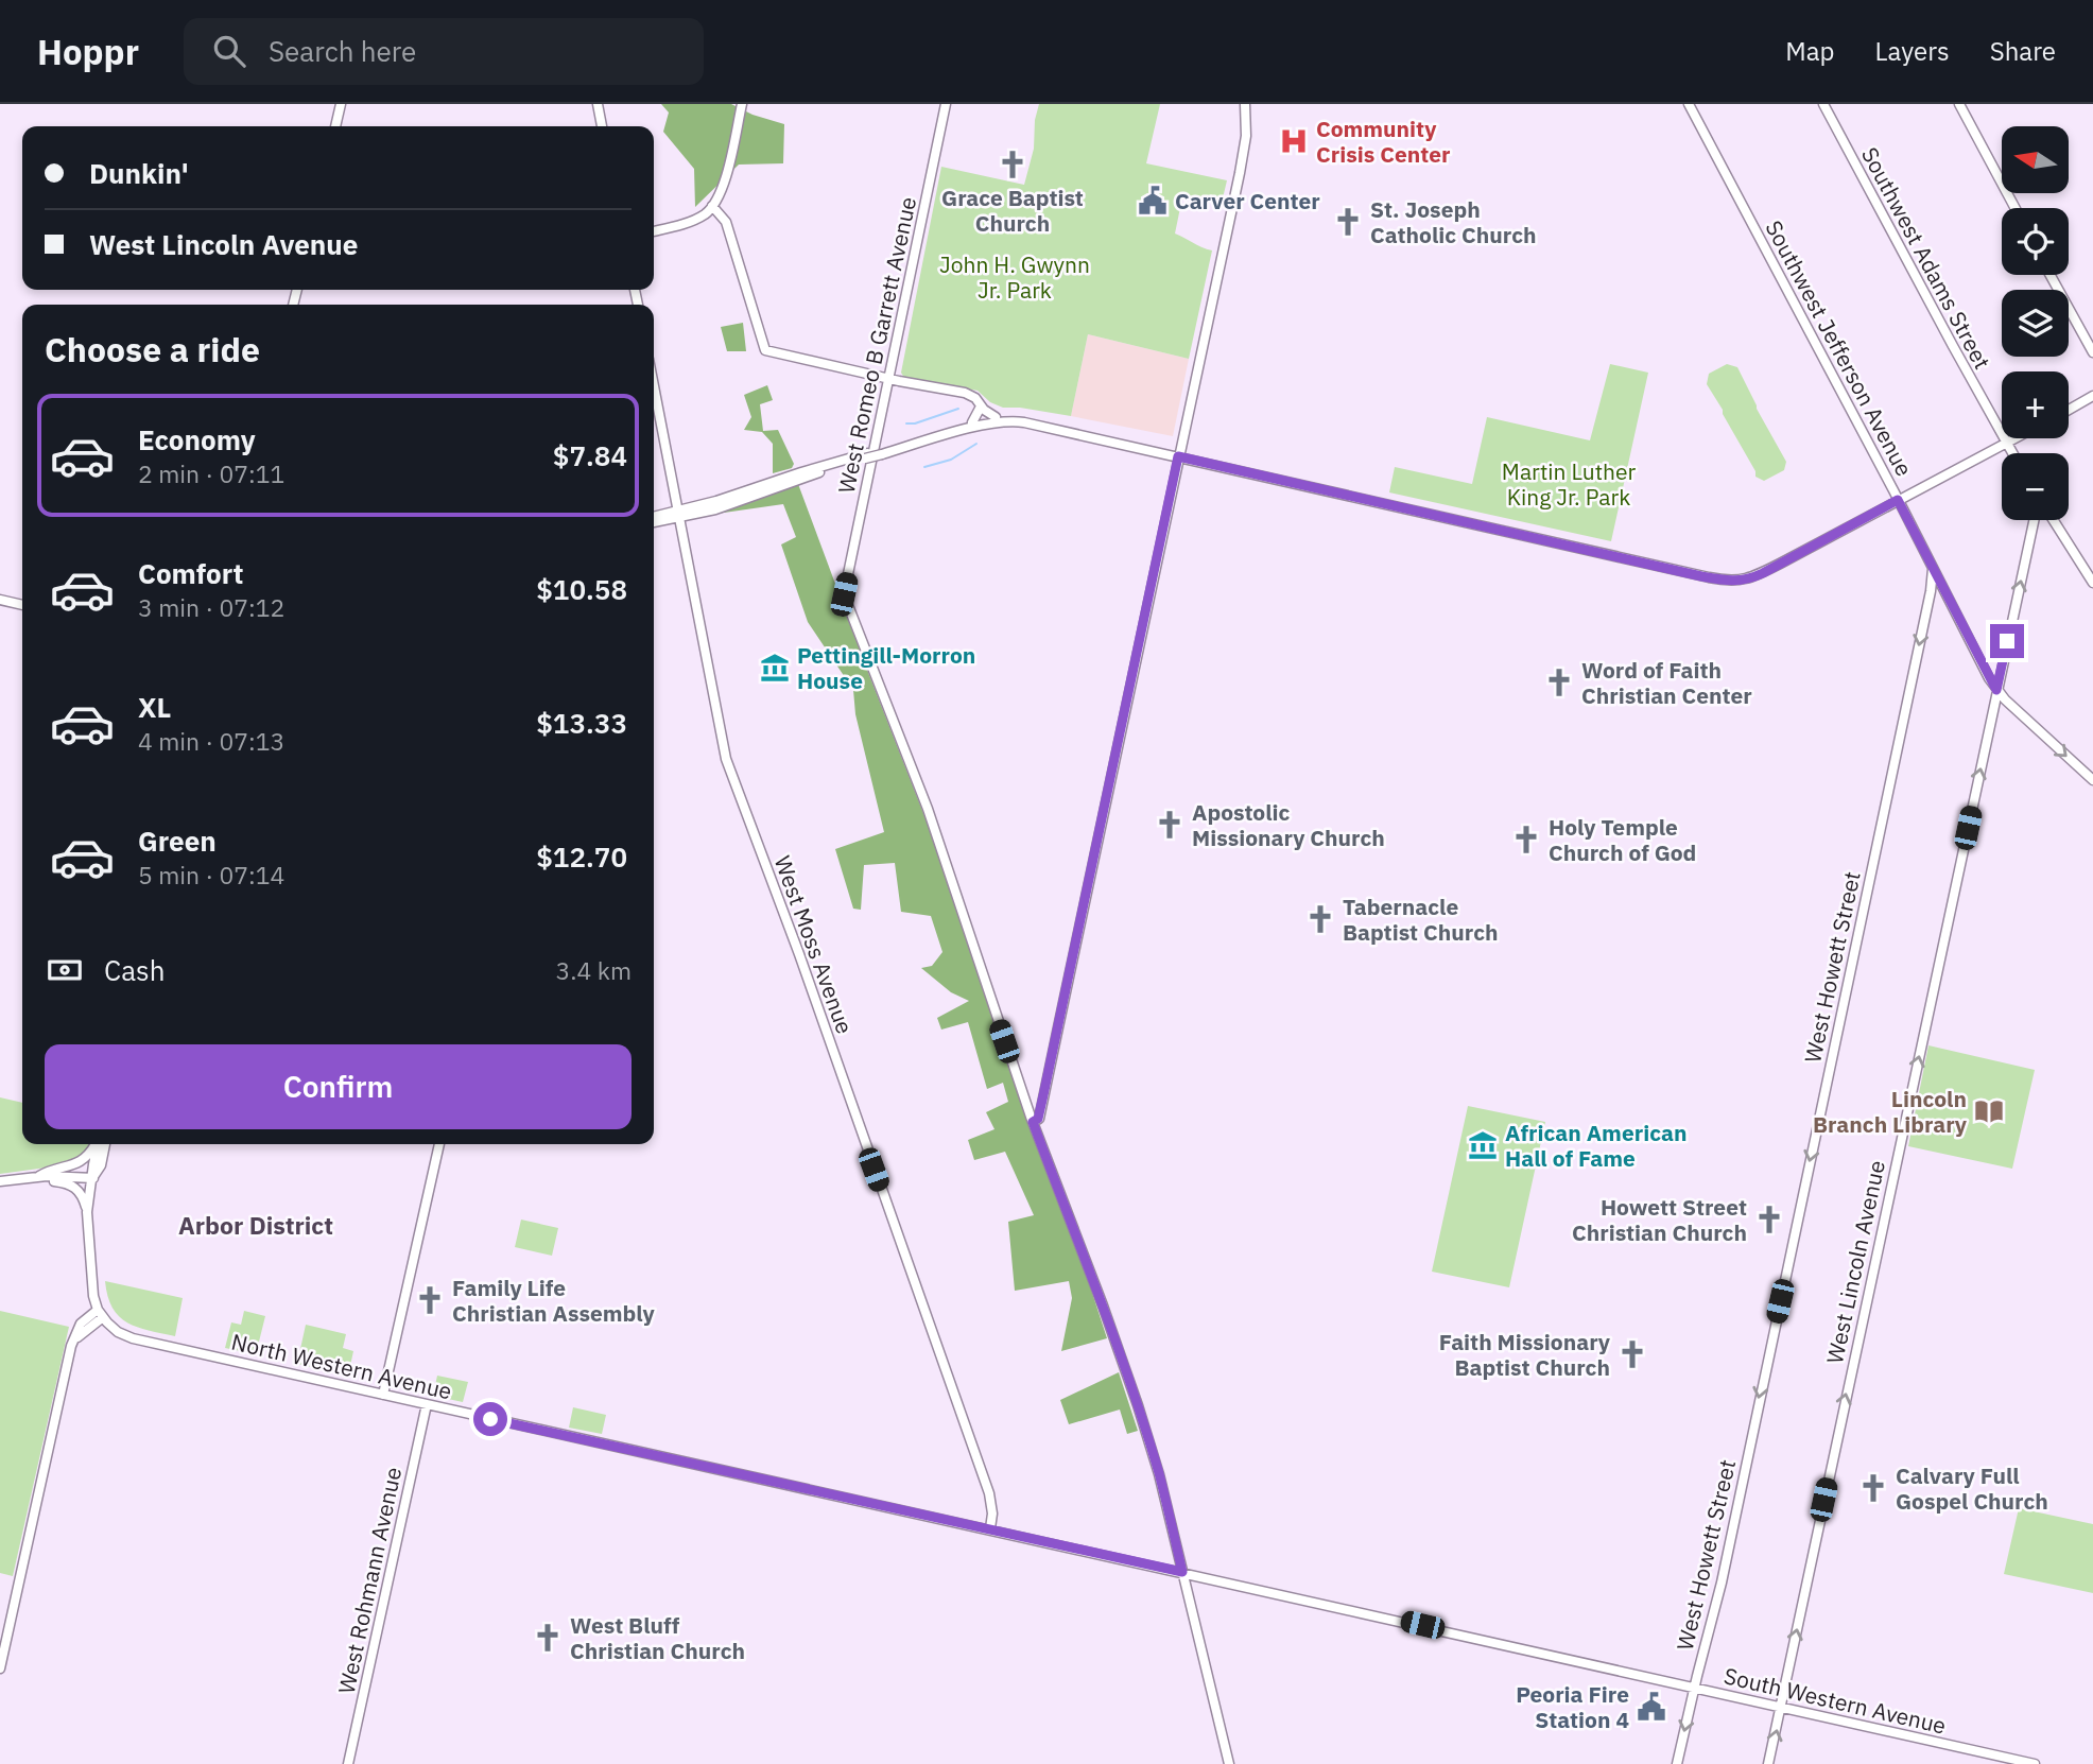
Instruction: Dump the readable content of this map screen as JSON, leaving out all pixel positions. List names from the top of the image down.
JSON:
{
  "streets": {
    "main road": [
      "Southwest Adams Street",
      "West Romeo B Garrett Avenue",
      "Southwest Jefferson Avenue",
      "West Moss Avenue",
      "West Howett Street",
      "West Lincoln Avenue",
      "North Western Avenue",
      "West Rohmann Avenue",
      "South Western Avenue"
    ]
  },
  "crossings": [
    ["Southwest Jefferson Avenue", "West Howett Street"],
    ["Southwest Jefferson Avenue", "West Lincoln Avenue"],
    ["West Moss Avenue", "North Western Avenue"],
    ["West Howett Street", "South Western Avenue"],
    ["West Lincoln Avenue", "South Western Avenue"],
    ["North Western Avenue", "West Rohmann Avenue"],
    ["North Western Avenue", "South Western Avenue"]
  ],
  "one_way": ["West Howett Street", "West Lincoln Avenue"],
  "districts": ["Arbor District"],
  "parks": ["John H. Gwynn Jr. Park", "Martin Luther King Jr. Park"],
  "places": {
    "hospital": ["Community Crisis Center"],
    "church": [
      "Grace Baptist Church",
      "St. Joseph Catholic Church",
      "Word of Faith Christian Center",
      "Apostolic Missionary Church",
      "Holy Temple Church of God",
      "Tabernacle Baptist Church",
      "Howett Street Christian Church",
      "Family Life Christian Assembly",
      "Faith Missionary Baptist Church",
      "Calvary Full Gospel Church",
      "West Bluff Christian Church"
    ],
    "public building": ["Carver Center", "Peoria Fire Station 4"],
    "museum": ["Pettingill-Morron House", "African American Hall of Fame"],
    "library": ["Lincoln Branch Library"]
  },
  "north": "left",
  "page": {
    "header": "Hoppr",
    "search": "Search here",
    "nav": ["Map", "Layers", "Share"],
    "map_buttons": ["+", "−"],
    "banner": ["Dunkin'", "West Lincoln Avenue"],
    "heading": "Choose a ride",
    "list": [
      {
        "name": "Economy",
        "note": "2 min · 07:11",
        "value": "$7.84"
      },
      {
        "name": "Comfort",
        "note": "3 min · 07:12",
        "value": "$10.58"
      },
      {
        "name": "XL",
        "note": "4 min · 07:13",
        "value": "$13.33"
      },
      {
        "name": "Green",
        "note": "5 min · 07:14",
        "value": "$12.70"
      }
    ],
    "pay": ["Cash", "3.4 km"],
    "buttons": "Confirm"
  }
}
